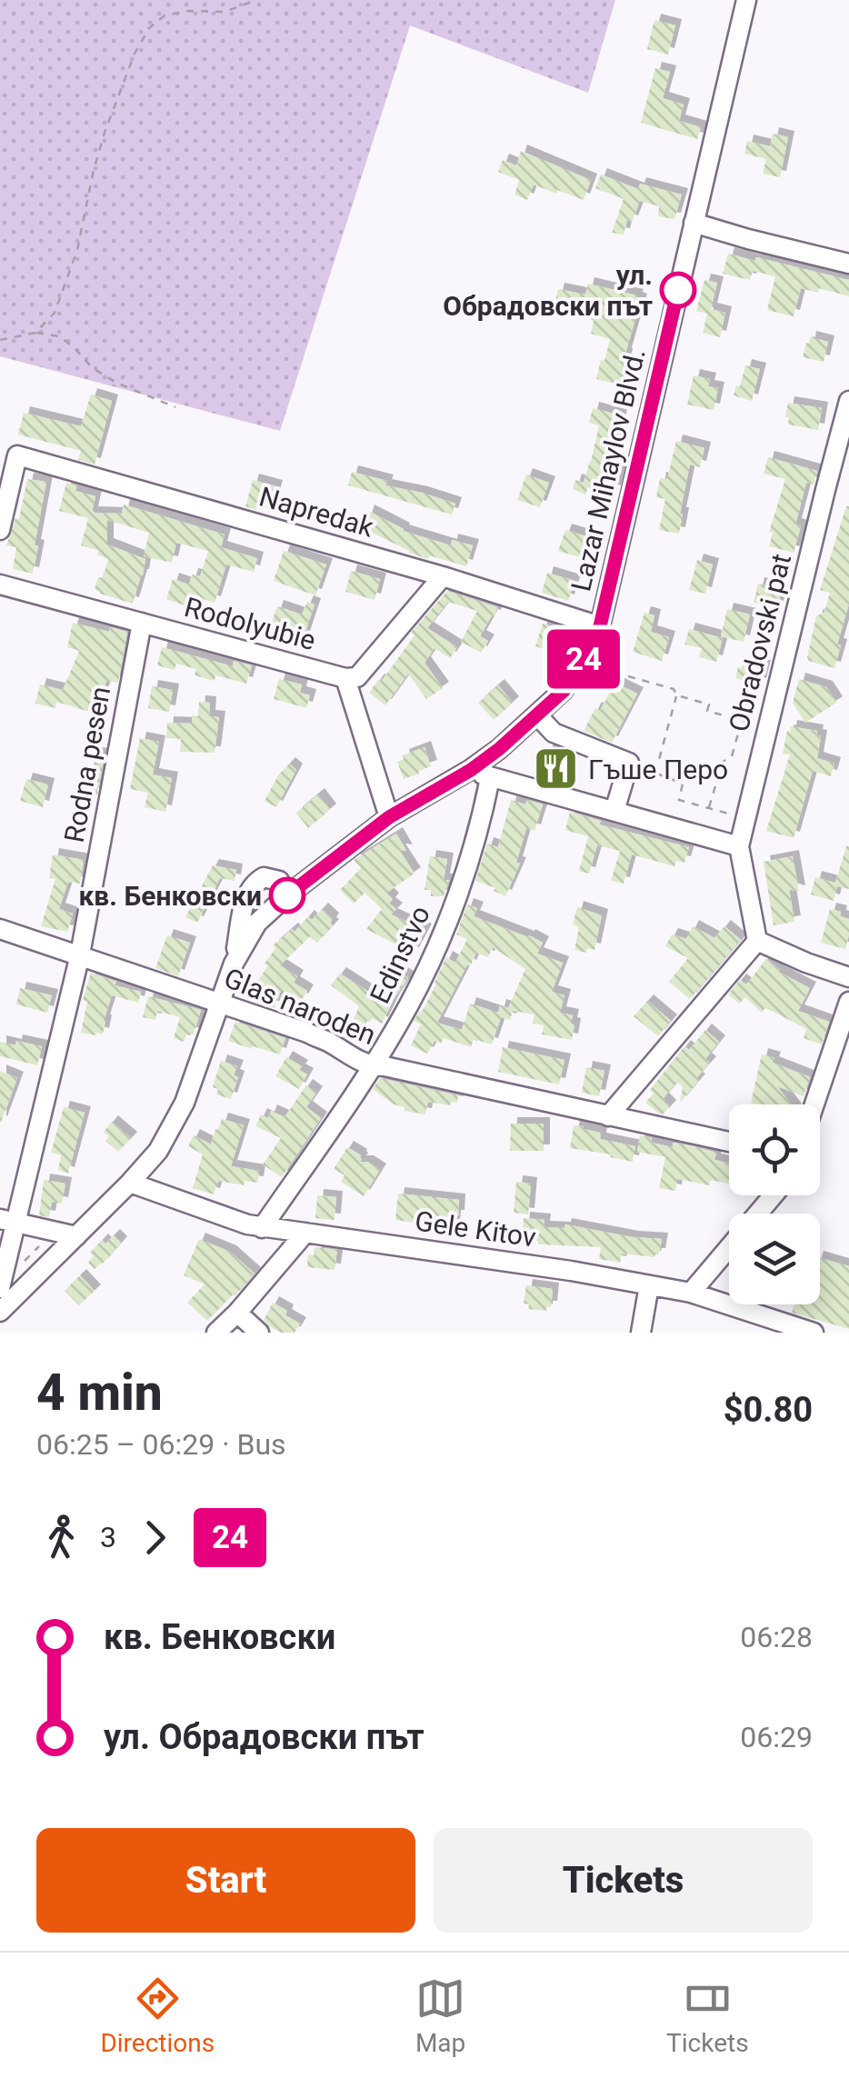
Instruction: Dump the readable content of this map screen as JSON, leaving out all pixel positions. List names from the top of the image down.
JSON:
{
  "streets": {
    "street": [
      "Lazar Mihaylov Blvd.",
      "Napredak",
      "Rodolyubie",
      "Obradovski pat",
      "Rodna pesen",
      "Edinstvo",
      "Glas naroden",
      "Gele Kitov"
    ]
  },
  "crossings": [
    ["Lazar Mihaylov Blvd.", "Napredak"],
    ["Lazar Mihaylov Blvd.", "Rodolyubie"],
    ["Lazar Mihaylov Blvd.", "Glas naroden"],
    ["Lazar Mihaylov Blvd.", "Gele Kitov"],
    ["Rodolyubie", "Rodna pesen"],
    ["Rodna pesen", "Glas naroden"],
    ["Edinstvo", "Glas naroden"],
    ["Edinstvo", "Gele Kitov"]
  ],
  "places": {
    "other": ["ул. Обрадовски път", "кв. Бенковски"],
    "restaurant": ["Гъше Перо"]
  },
  "lines": ["bus line 24"],
  "page": {
    "on_map": "24",
    "heading": ["4 min", "06:25 – 06:29 · Bus", "$0.80"],
    "legs": ["3", "24"],
    "list": [
      {
        "name": "кв. Бенковски",
        "value": "06:28"
      },
      {
        "name": "ул. Обрадовски път",
        "value": "06:29"
      }
    ],
    "buttons": ["Start", "Tickets"],
    "tabs": ["Directions", "Map", "Tickets"]
  }
}
